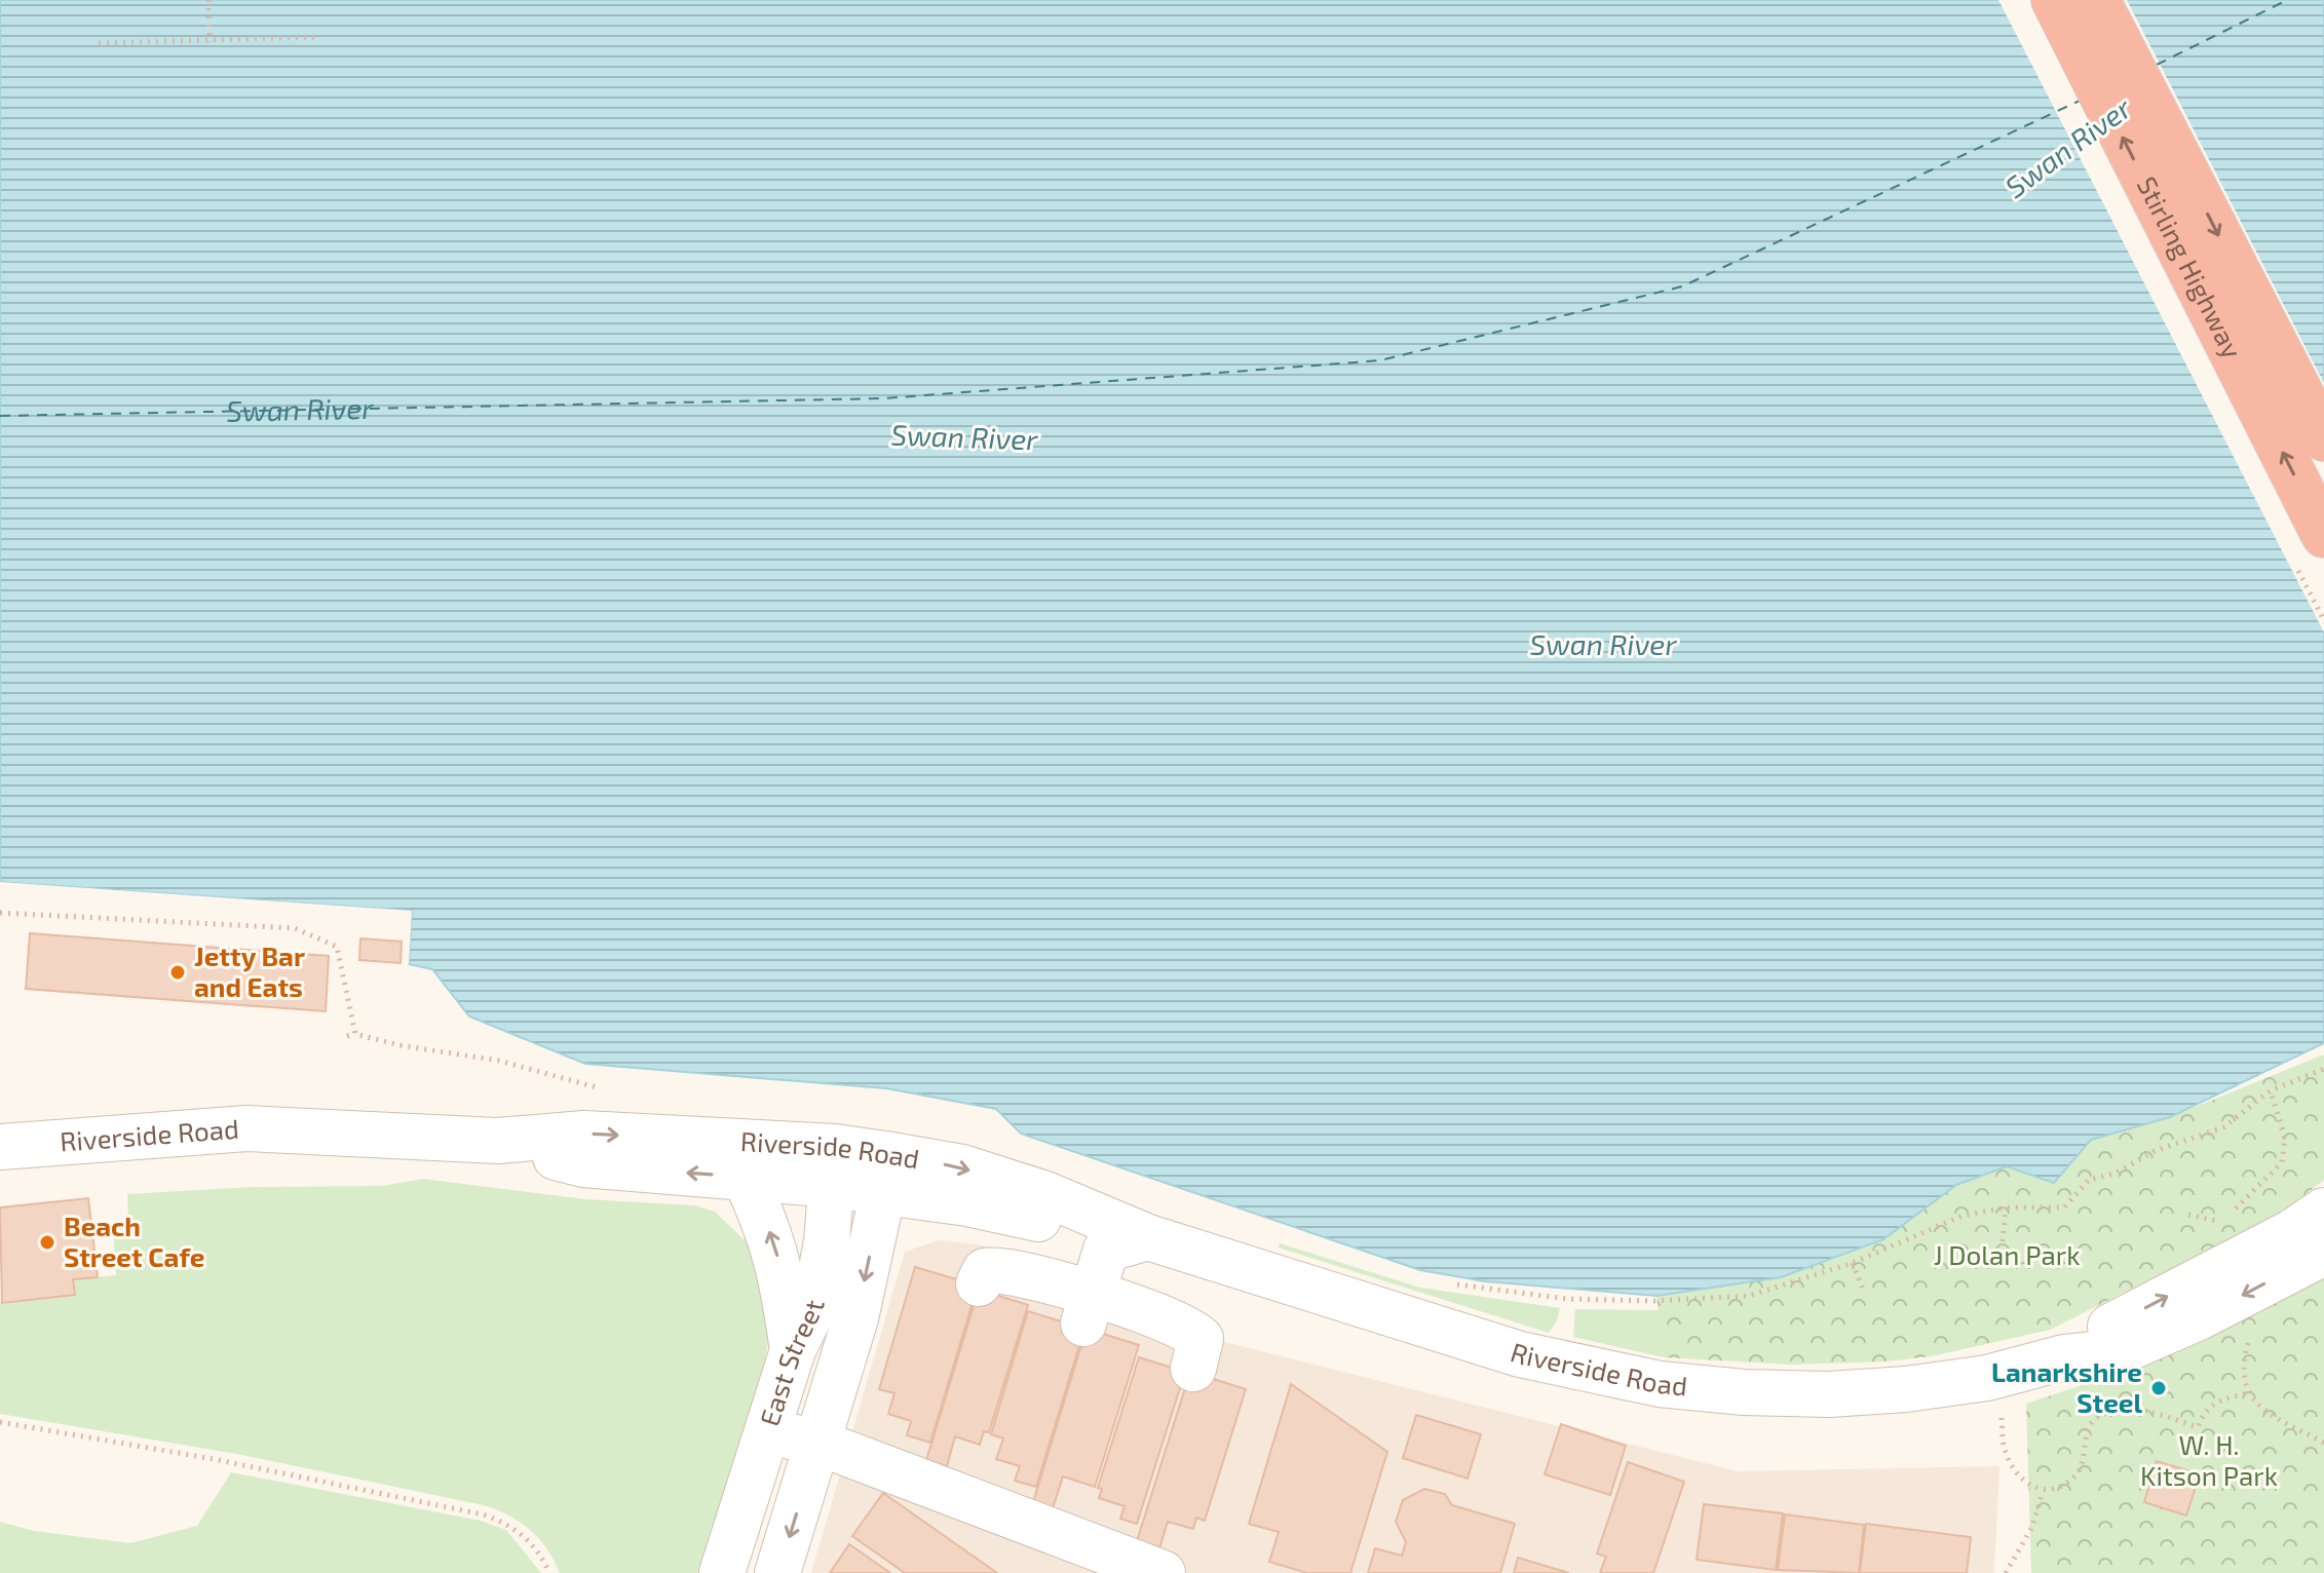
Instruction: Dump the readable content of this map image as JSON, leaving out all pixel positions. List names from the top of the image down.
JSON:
{
  "streets": {
    "highway": ["Stirling Highway"],
    "street": ["Riverside Road", "East Street"]
  },
  "crossings": [
    ["Riverside Road", "East Street"]
  ],
  "water": ["Swan River"],
  "parks": ["J Dolan Park", "W. H. Kitson Park"],
  "places": ["Jetty Bar and Eats", "Beach Street Cafe", "Lanarkshire Steel"]
}
